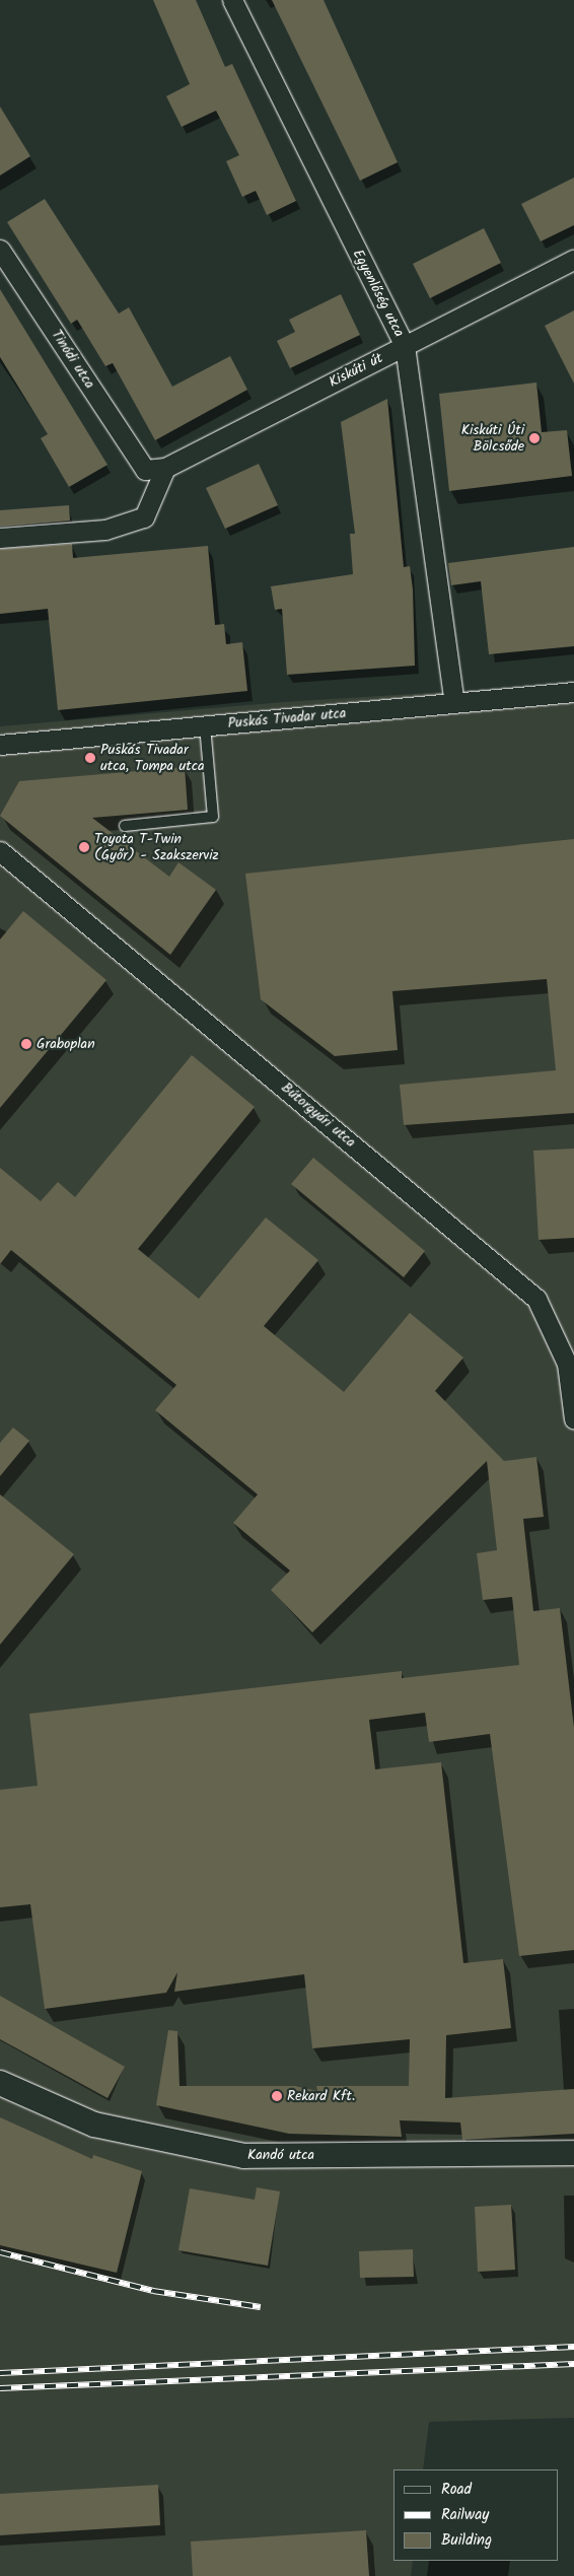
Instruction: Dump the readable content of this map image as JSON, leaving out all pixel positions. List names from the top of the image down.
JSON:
{
  "streets": {
    "street": [
      "Egyenlőség utca",
      "Tinódi utca",
      "Kiskúti út",
      "Puskás Tivadar utca",
      "Bútorgyári utca",
      "Kandó utca"
    ]
  },
  "crossings": [
    ["Egyenlőség utca", "Kiskúti út"],
    ["Egyenlőség utca", "Puskás Tivadar utca"],
    ["Tinódi utca", "Kiskúti út"]
  ],
  "places": [
    "Kiskúti Úti Bölcsőde",
    "Puskás Tivadar utca, Tompa utca",
    "Toyota T-Twin (Győr) - Szakszerviz",
    "Graboplan",
    "Rekard Kft."
  ],
  "legend": ["Road", "Railway", "Building"]
}
